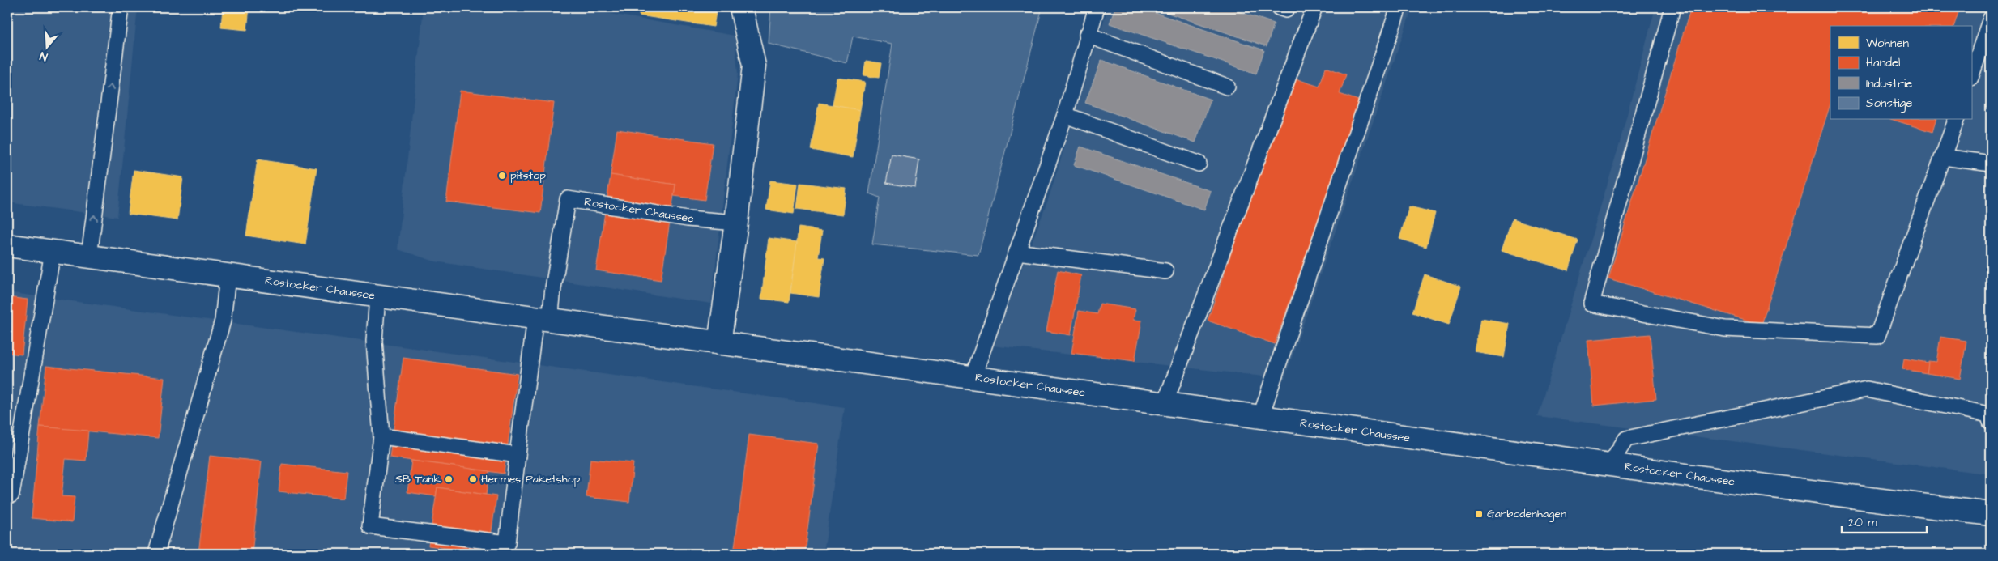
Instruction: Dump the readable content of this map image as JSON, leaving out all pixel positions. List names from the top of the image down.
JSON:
{
  "streets": {
    "main road": ["Rostocker Chaussee"]
  },
  "places": {
    "other": ["pitstop", "SB Tank", "Hermes Paketshop"],
    "transit": ["Garbodenhagen"]
  },
  "legend": [
    "Wohnen",
    "Handel",
    "Industrie",
    "Sonstige"
  ],
  "scale_bar": "20 m",
  "north": "bottom"
}
